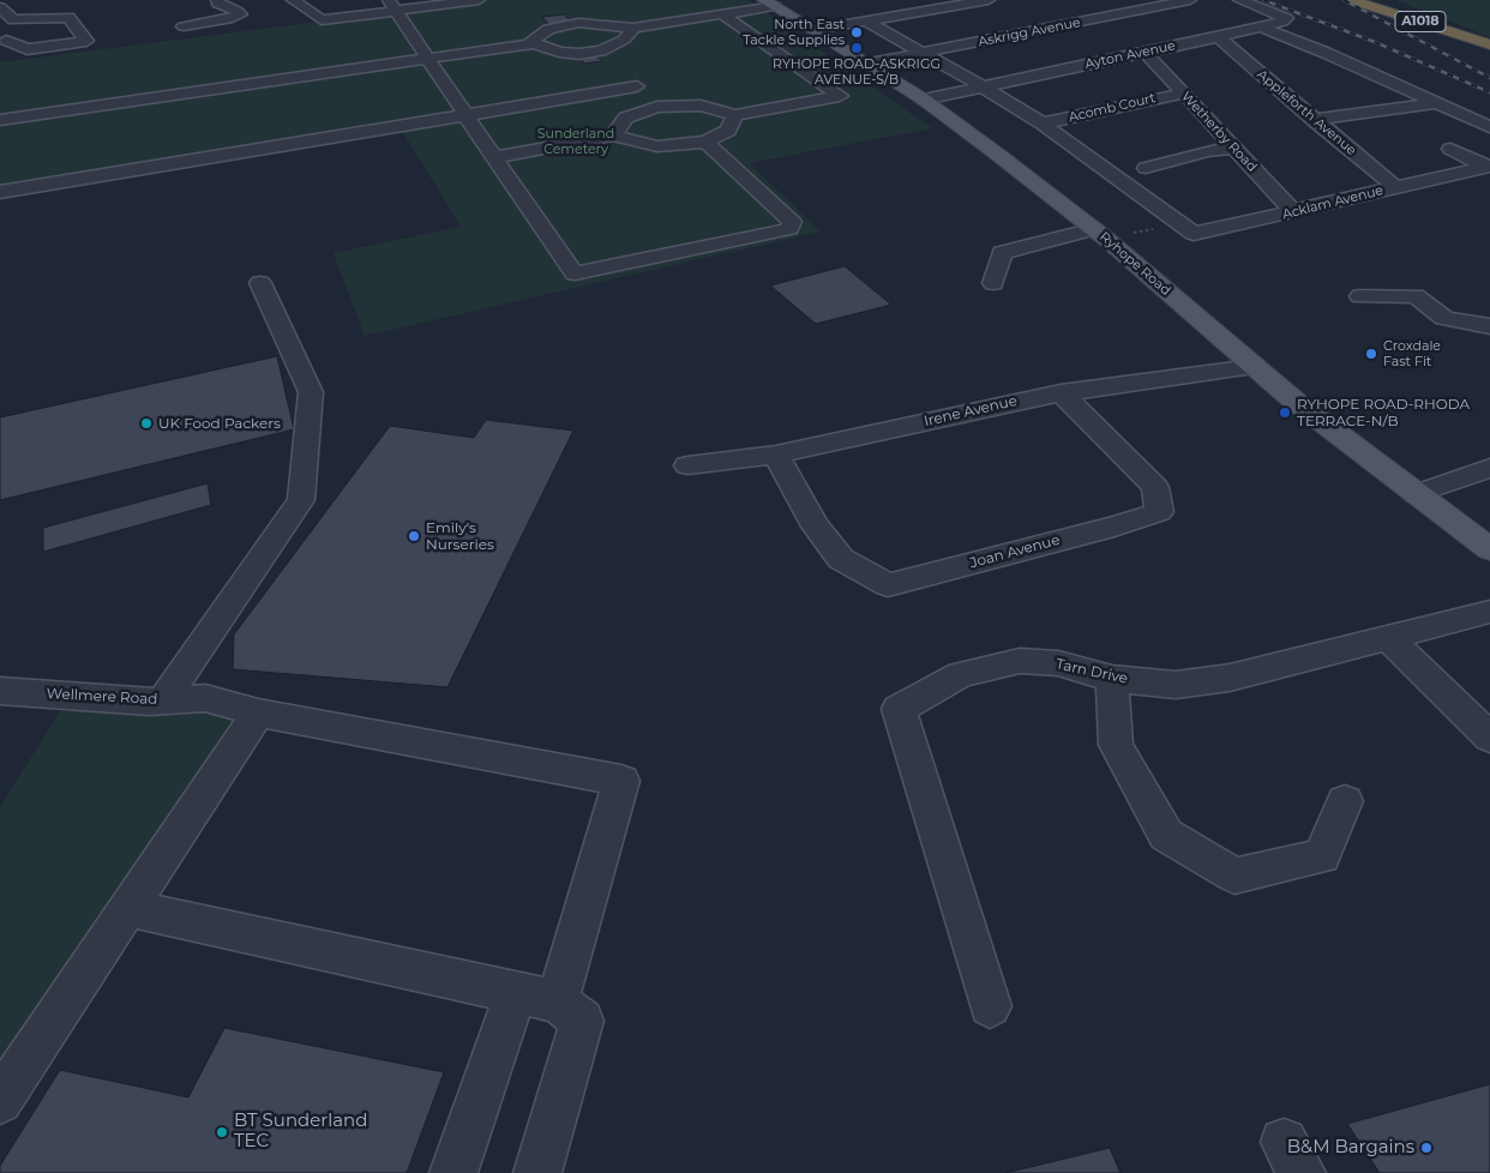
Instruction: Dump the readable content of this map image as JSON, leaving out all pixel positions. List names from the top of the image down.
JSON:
{
  "streets": {
    "highway": ["A1018"],
    "main road": ["Ryhope Road"],
    "street": [
      "Askrigg Avenue",
      "Ayton Avenue",
      "Acomb Court",
      "Appleforth Avenue",
      "Wetherby Road",
      "Acklam Avenue",
      "Irene Avenue",
      "Joan Avenue",
      "Tarn Drive",
      "Wellmere Road"
    ]
  },
  "crossings": [
    ["Askrigg Avenue", "Ryhope Road"],
    ["Ayton Avenue", "Appleforth Avenue"],
    ["Ayton Avenue", "Wetherby Road"],
    ["Ayton Avenue", "Ryhope Road"],
    ["Acomb Court", "Wetherby Road"],
    ["Appleforth Avenue", "Acklam Avenue"],
    ["Wetherby Road", "Acklam Avenue"],
    ["Ryhope Road", "Irene Avenue"],
    ["Irene Avenue", "Joan Avenue"]
  ],
  "parks": ["Sunderland Cemetery"],
  "places": [
    "North East Tackle Supplies",
    "RYHOPE ROAD-ASKRIGG AVENUE-S/B",
    "Croxdale Fast Fit",
    "RYHOPE ROAD-RHODA TERRACE-N/B",
    "UK Food Packers",
    "Emily's Nurseries",
    "BT Sunderland TEC",
    "B&M Bargains"
  ]
}
